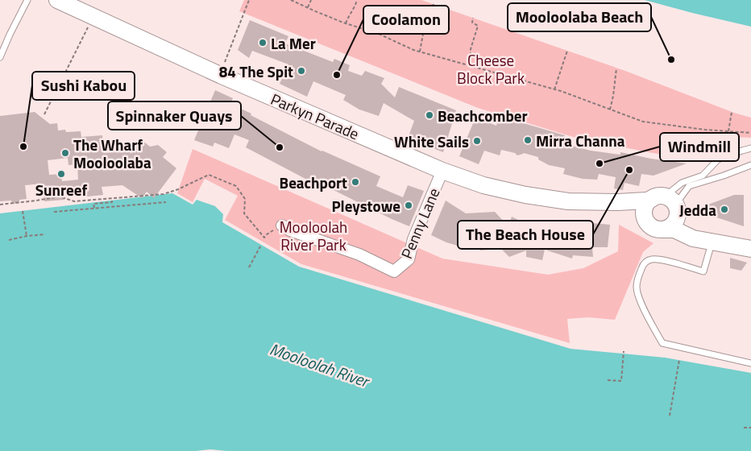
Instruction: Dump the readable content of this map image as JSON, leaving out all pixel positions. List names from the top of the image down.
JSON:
{
  "streets": {
    "street": ["Parkyn Parade", "Penny Lane"]
  },
  "crossings": [
    ["Parkyn Parade", "Penny Lane"]
  ],
  "water": ["Mooloolah River"],
  "parks": ["Cheese Block Park", "Mooloolah River Park"],
  "places": [
    "La Mer",
    "Mooloolaba Beach",
    "84 The Spit",
    "Coolamon",
    "Beachcomber",
    "Mirra Channa",
    "White Sails",
    "Sushi Kabou",
    "Spinnaker Quays",
    "The Wharf Mooloolaba",
    "Windmill",
    "The Beach House",
    "Sunreef",
    "Beachport",
    "Pleystowe",
    "Jedda"
  ]
}
